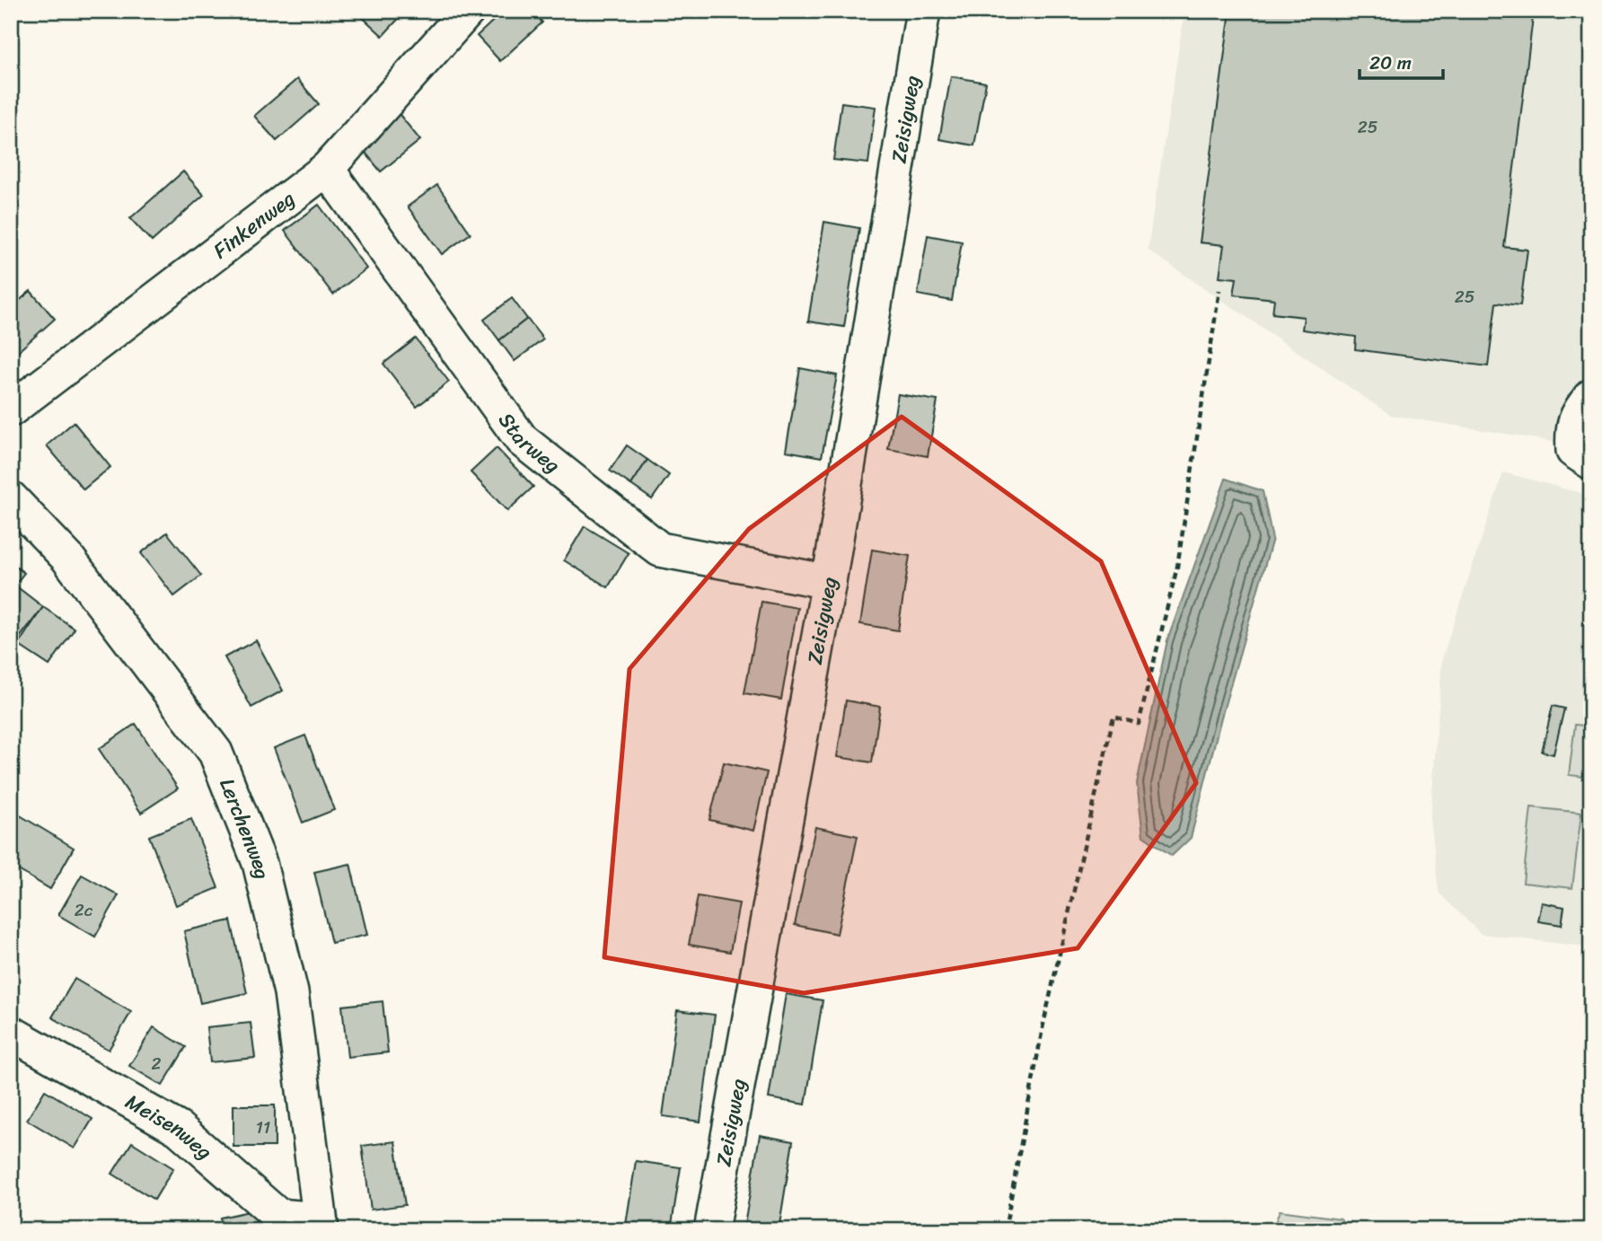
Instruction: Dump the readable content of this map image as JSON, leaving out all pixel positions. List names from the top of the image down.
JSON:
{
  "streets": {
    "street": [
      "Zeisigweg",
      "Finkenweg",
      "Starweg",
      "Lerchenweg",
      "Meisenweg"
    ]
  },
  "crossings": [
    ["Zeisigweg", "Starweg"],
    ["Finkenweg", "Starweg"],
    ["Lerchenweg", "Meisenweg"]
  ],
  "house_numbers": [
    "25",
    "25",
    "2c",
    "2",
    "11"
  ],
  "scale_bar": "20 m"
}
